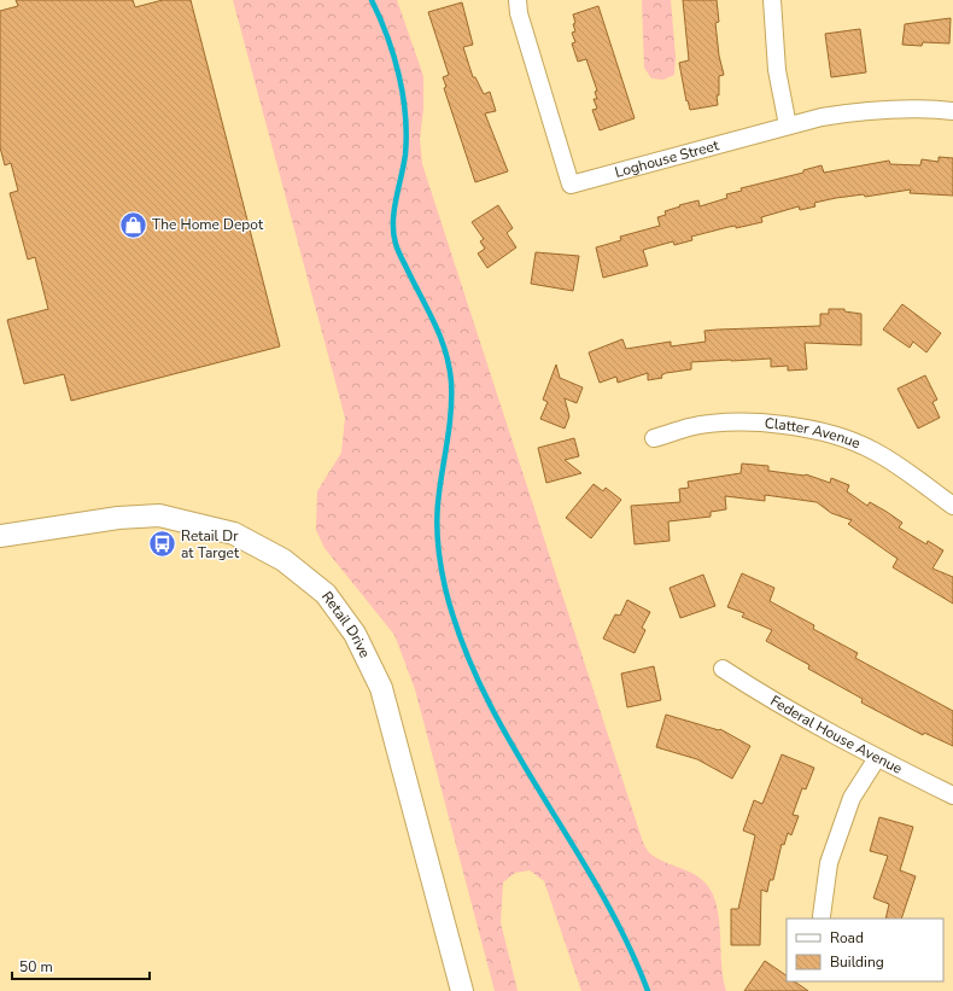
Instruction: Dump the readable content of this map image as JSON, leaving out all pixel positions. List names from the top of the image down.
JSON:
{
  "streets": {
    "street": [
      "Loghouse Street",
      "Clatter Avenue",
      "Retail Drive",
      "Federal House Avenue"
    ]
  },
  "places": {
    "shop": ["The Home Depot"],
    "bus stop": ["Retail Dr at Target"]
  },
  "legend": ["Road", "Building"],
  "scale_bar": "50 m"
}
